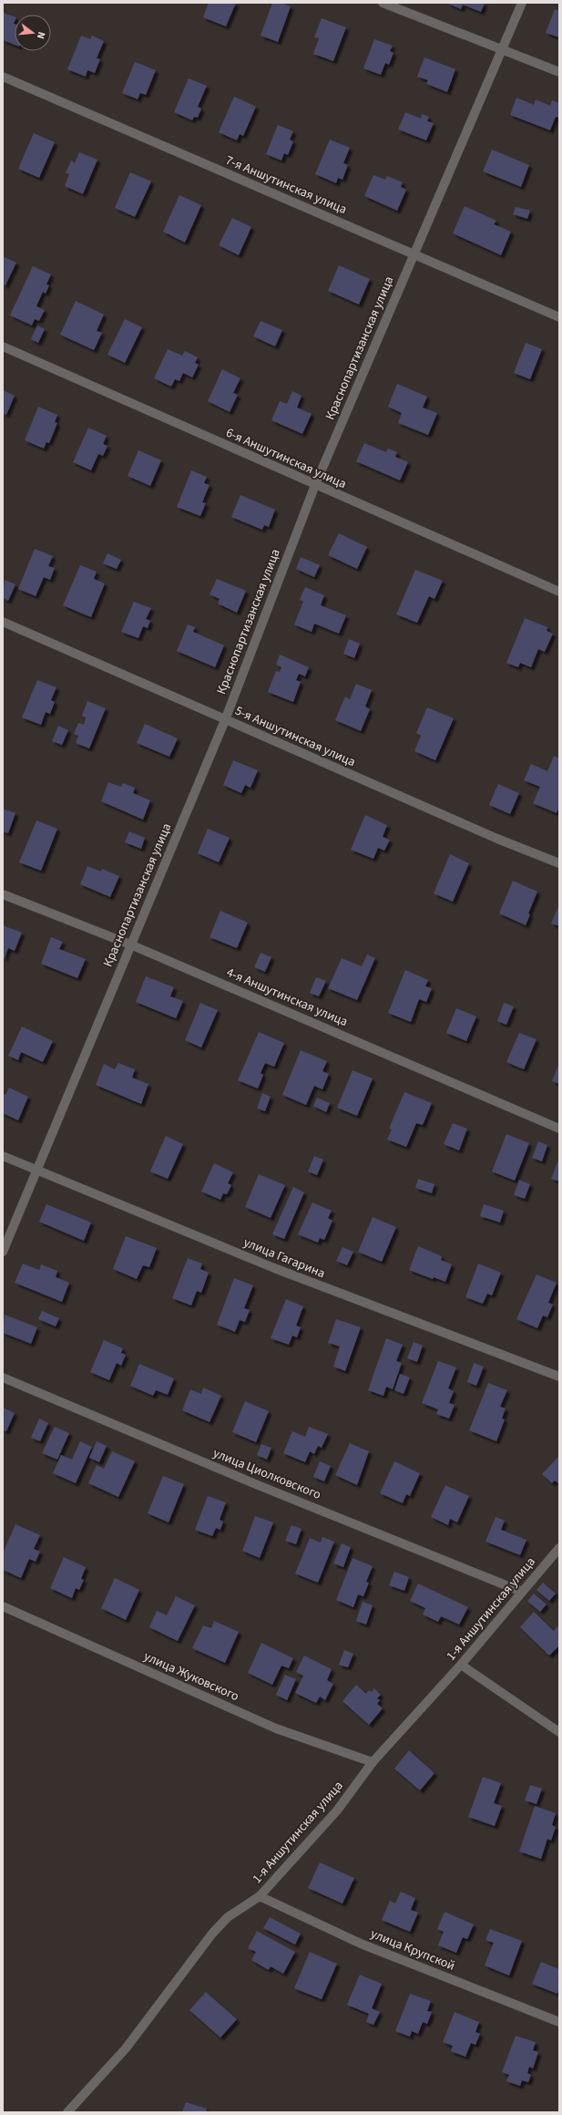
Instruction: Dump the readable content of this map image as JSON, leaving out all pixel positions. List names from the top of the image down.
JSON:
{
  "streets": {
    "street": [
      "7-я Аншутинская улица",
      "Краснопартизанская улица",
      "6-я Аншутинская улица",
      "5-я Аншутинская улица",
      "4-я Аншутинская улица",
      "улица Гагарина",
      "улица Циолковского",
      "1-я Аншутинская улица",
      "улица Жуковского",
      "улица Крупской"
    ]
  },
  "crossings": [
    ["7-я Аншутинская улица", "Краснопартизанская улица"],
    ["Краснопартизанская улица", "6-я Аншутинская улица"],
    ["Краснопартизанская улица", "5-я Аншутинская улица"],
    ["Краснопартизанская улица", "4-я Аншутинская улица"],
    ["Краснопартизанская улица", "улица Гагарина"],
    ["улица Циолковского", "1-я Аншутинская улица"],
    ["1-я Аншутинская улица", "улица Жуковского"],
    ["1-я Аншутинская улица", "улица Крупской"]
  ],
  "north": "right"
}
